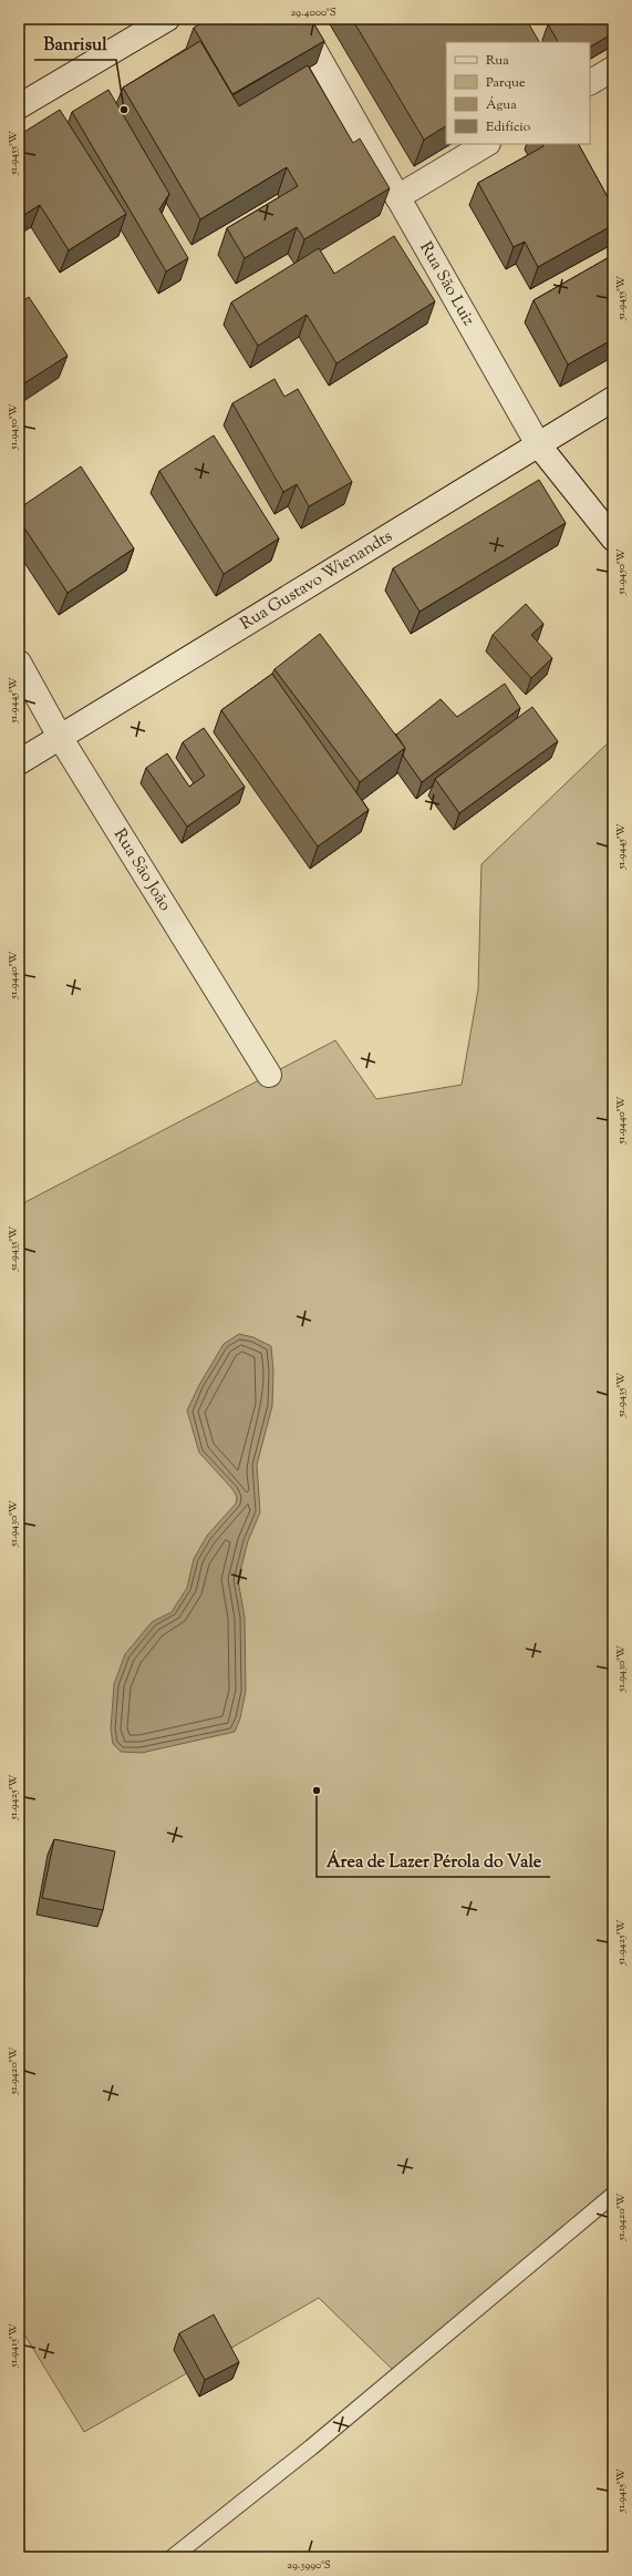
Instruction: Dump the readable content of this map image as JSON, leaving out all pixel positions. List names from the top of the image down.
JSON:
{
  "streets": {
    "street": ["Rua São Luiz", "Rua Gustavo Wienandts", "Rua São João"]
  },
  "crossings": [
    ["Rua São Luiz", "Rua Gustavo Wienandts"],
    ["Rua Gustavo Wienandts", "Rua São João"]
  ],
  "places": ["Banrisul", "Área de Lazer Pérola do Vale"],
  "legend": [
    "Rua",
    "Parque",
    "Água",
    "Edifício"
  ],
  "coordinates": [
    "29.4000°S",
    "51.9455°W",
    "51.9450°W",
    "51.9445°W",
    "51.9440°W",
    "51.9435°W",
    "51.9430°W",
    "51.9425°W",
    "51.9420°W",
    "51.9415°W",
    "29.3990°S"
  ]
}
